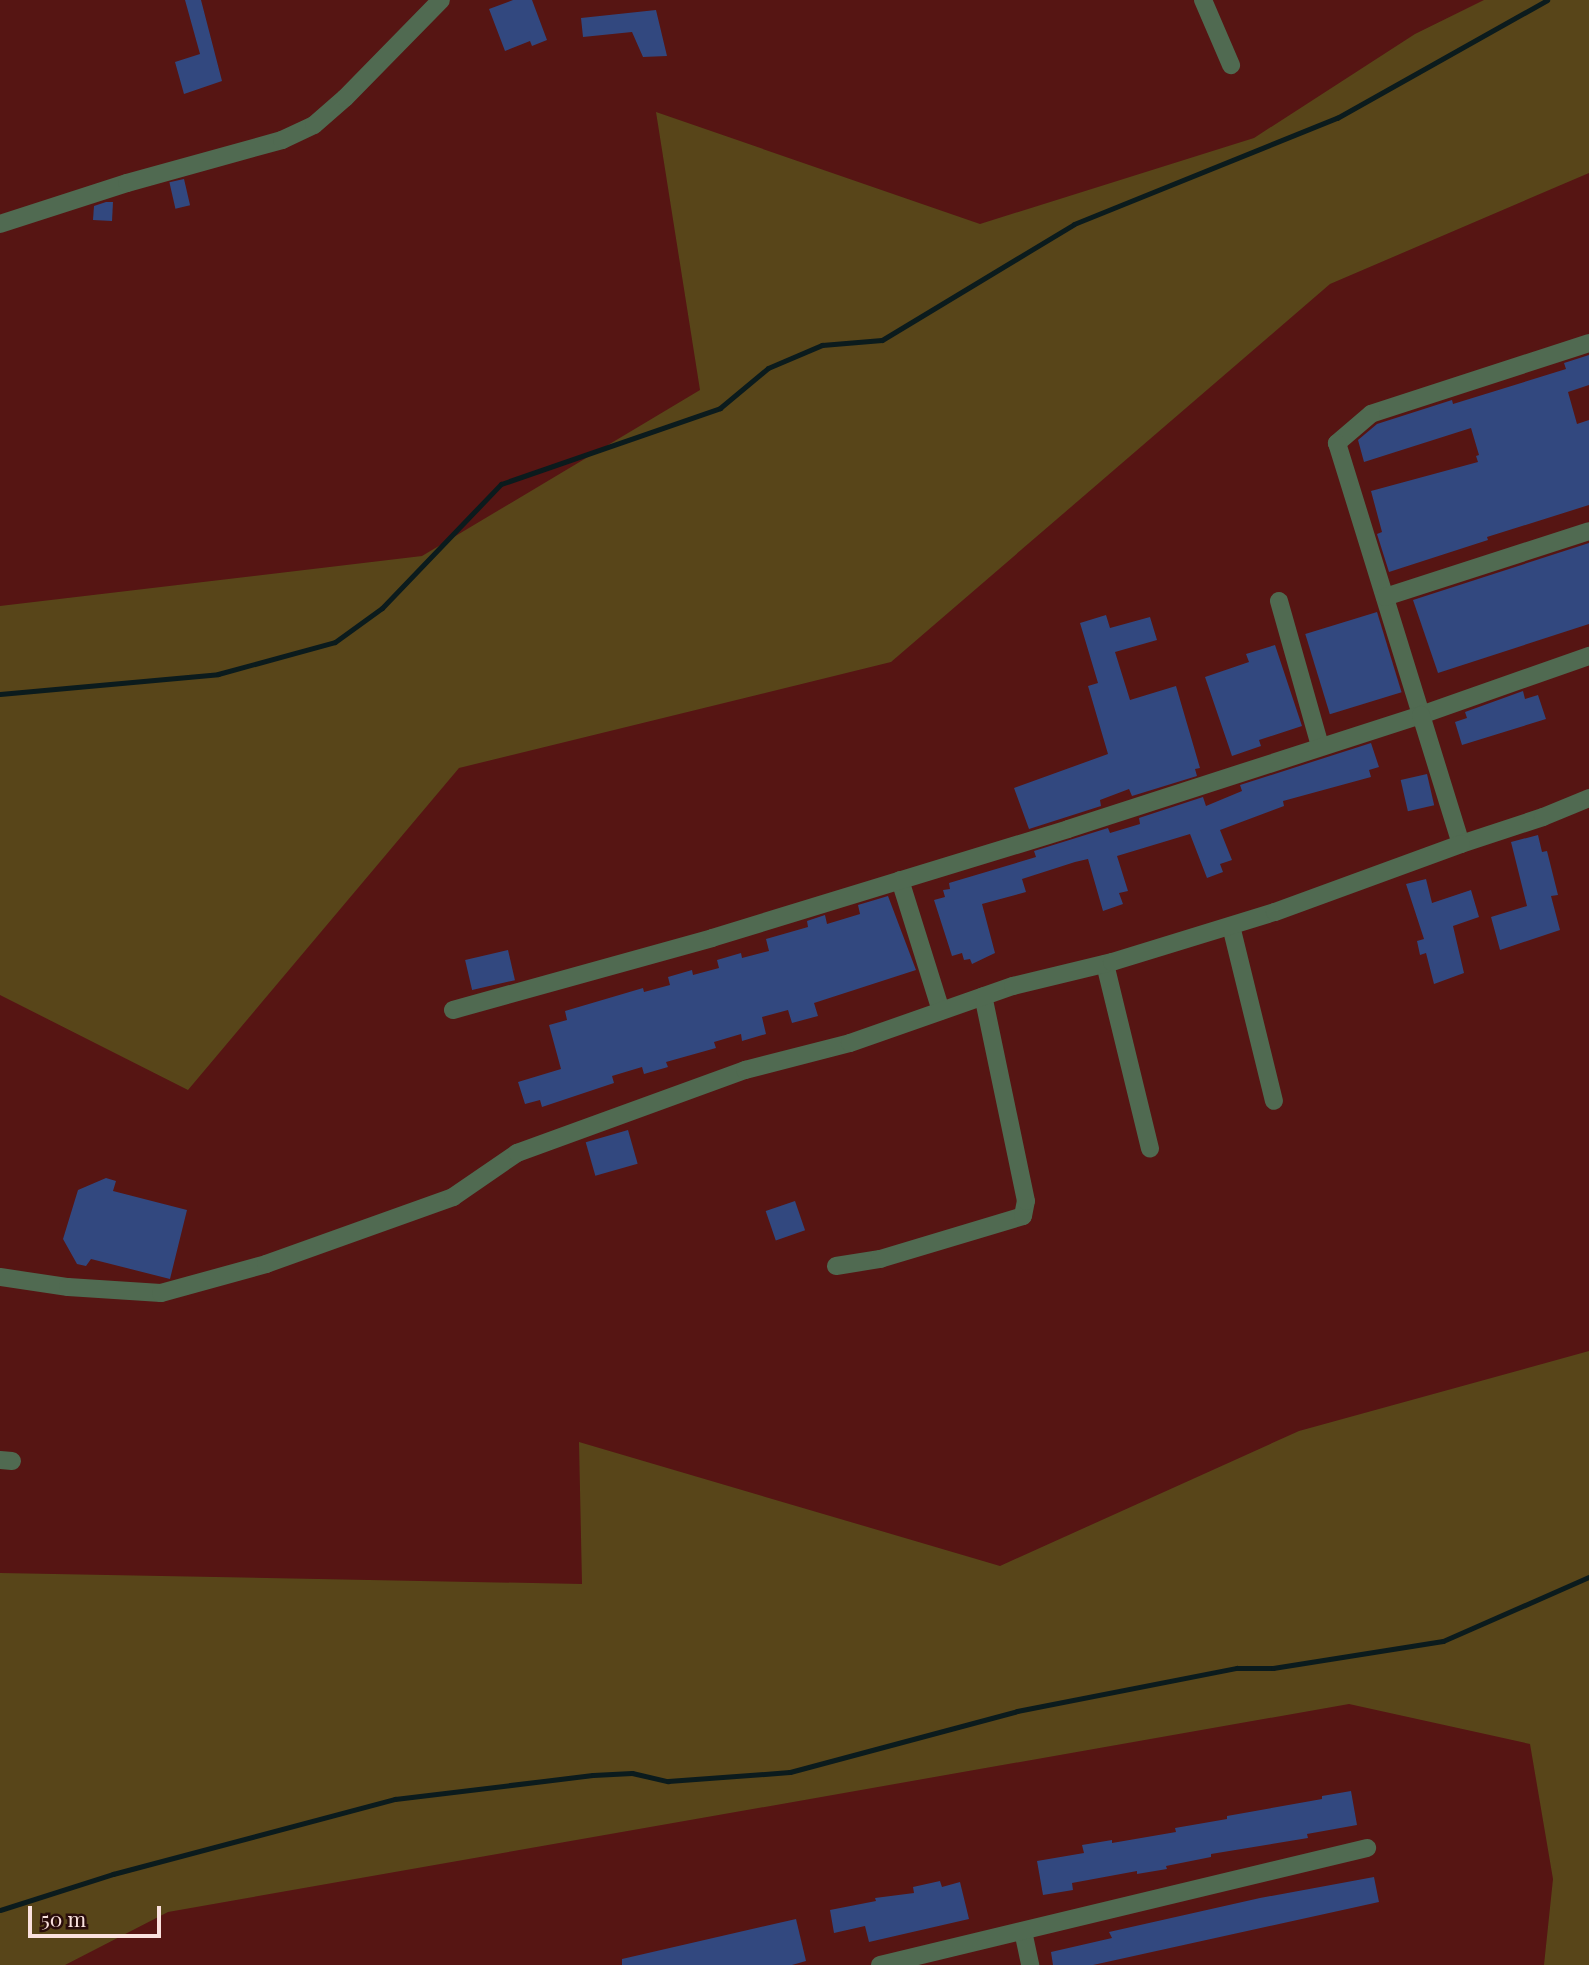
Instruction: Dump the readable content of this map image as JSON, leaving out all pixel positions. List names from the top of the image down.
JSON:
{
  "scale_bar": "50 m"
}
